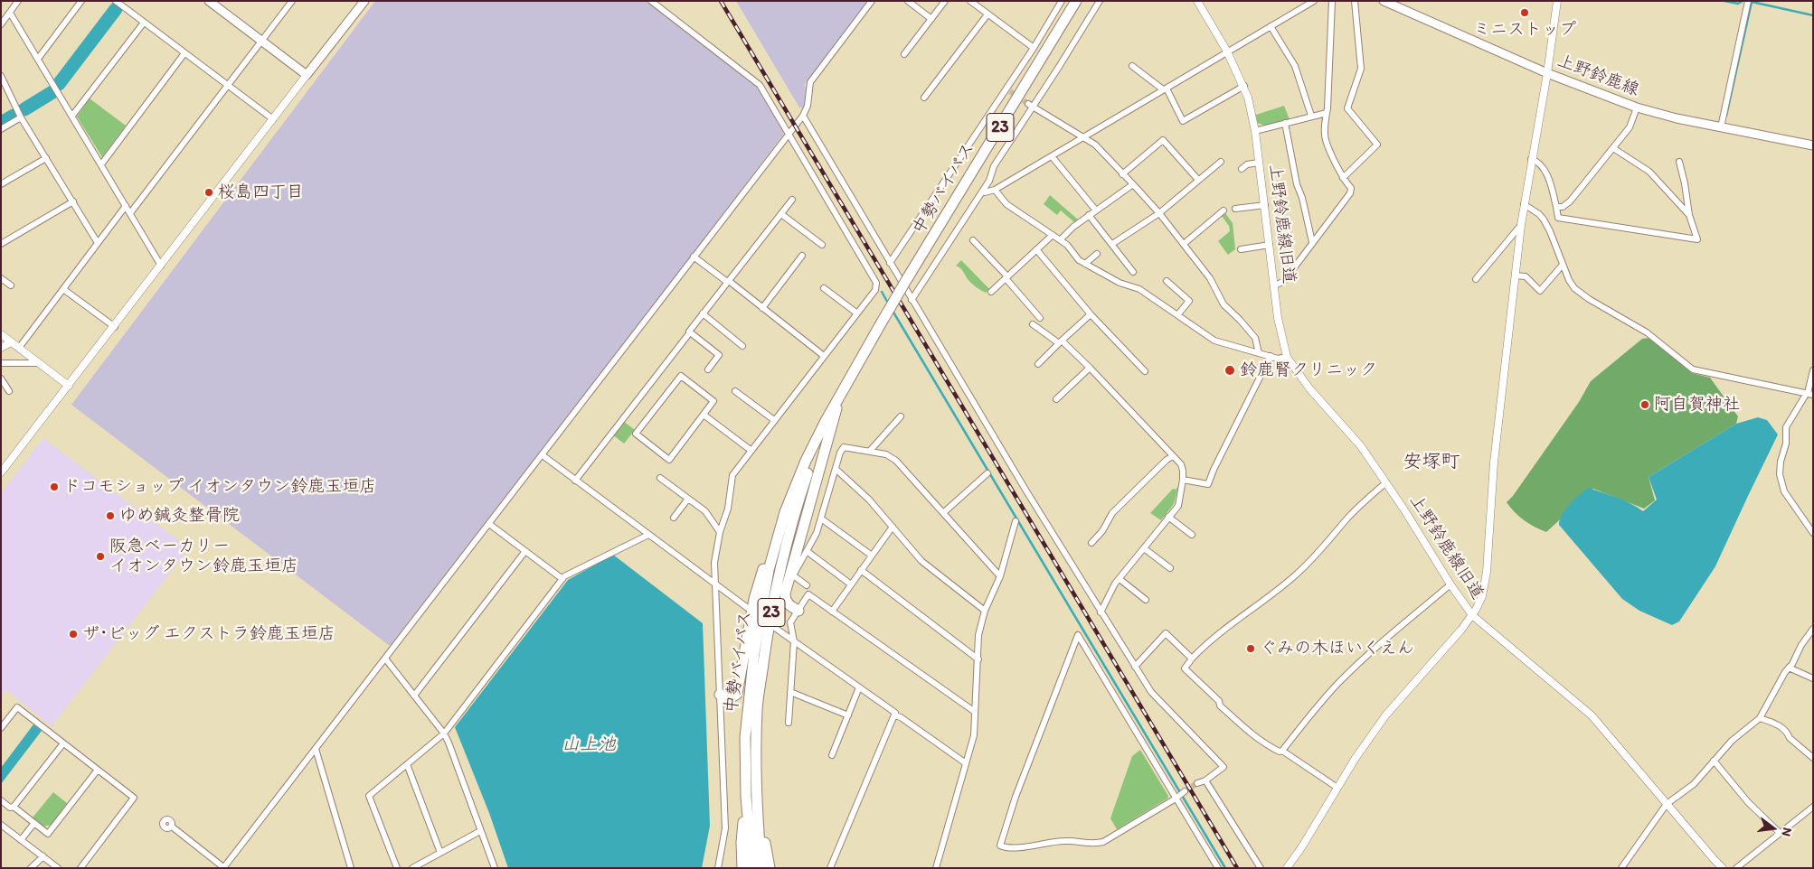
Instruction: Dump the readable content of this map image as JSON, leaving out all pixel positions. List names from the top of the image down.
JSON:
{
  "streets": {
    "highway": ["23", "中勢バイパス"],
    "main road": ["上野鈴鹿線"],
    "street": ["上野鈴鹿線旧道"]
  },
  "districts": ["安塚町"],
  "water": ["山上池"],
  "places": [
    "ミニストップ",
    "桜島四丁目",
    "鈴鹿腎クリニック",
    "阿自賀神社",
    "ドコモショップ イオンタウン鈴鹿玉垣店",
    "ゆめ鍼灸整骨院",
    "阪急ベーカリー イオンタウン鈴鹿玉垣店",
    "ザ･ビッグ エクストラ鈴鹿玉垣店",
    "ぐみの木ほいくえん"
  ],
  "north": "right"
}
